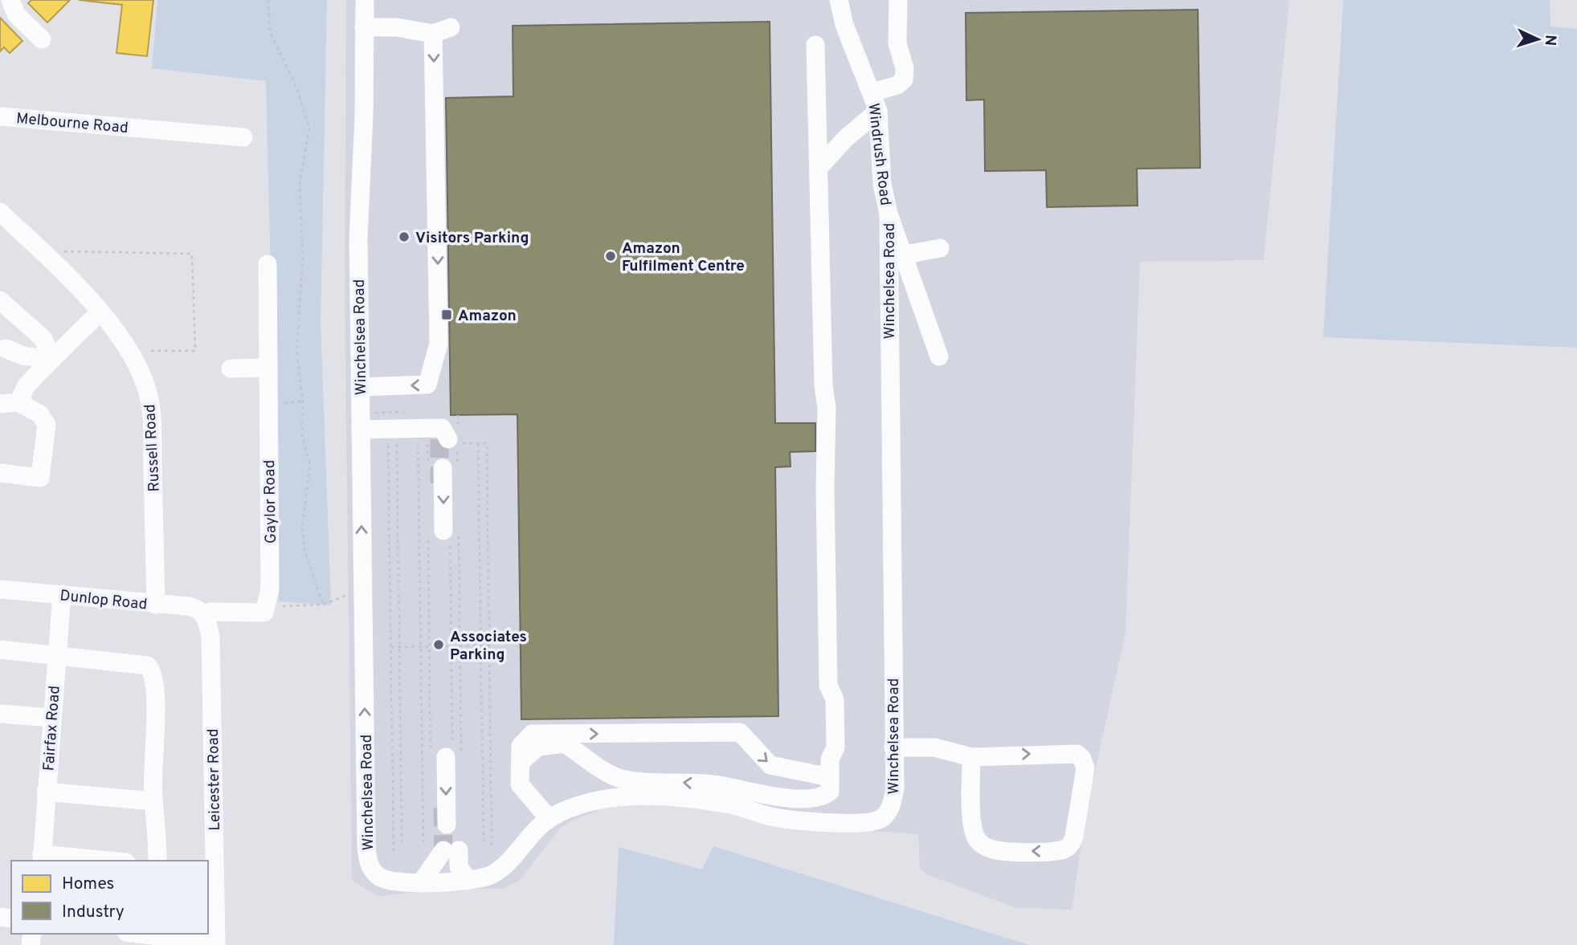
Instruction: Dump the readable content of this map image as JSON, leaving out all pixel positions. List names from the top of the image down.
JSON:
{
  "streets": {
    "street": [
      "Melbourne Road",
      "Windrush Road",
      "Winchelsea Road",
      "Russell Road",
      "Gaylor Road",
      "Dunlop Road",
      "Fairfax Road",
      "Leicester Road"
    ]
  },
  "crossings": [
    ["Windrush Road", "Winchelsea Road"],
    ["Russell Road", "Dunlop Road"],
    ["Dunlop Road", "Fairfax Road"],
    ["Dunlop Road", "Leicester Road"]
  ],
  "places": {
    "other": ["Visitors Parking", "Amazon Fulfilment Centre", "Associates Parking"],
    "transit": ["Amazon"]
  },
  "legend": ["Homes", "Industry"],
  "north": "right"
}
